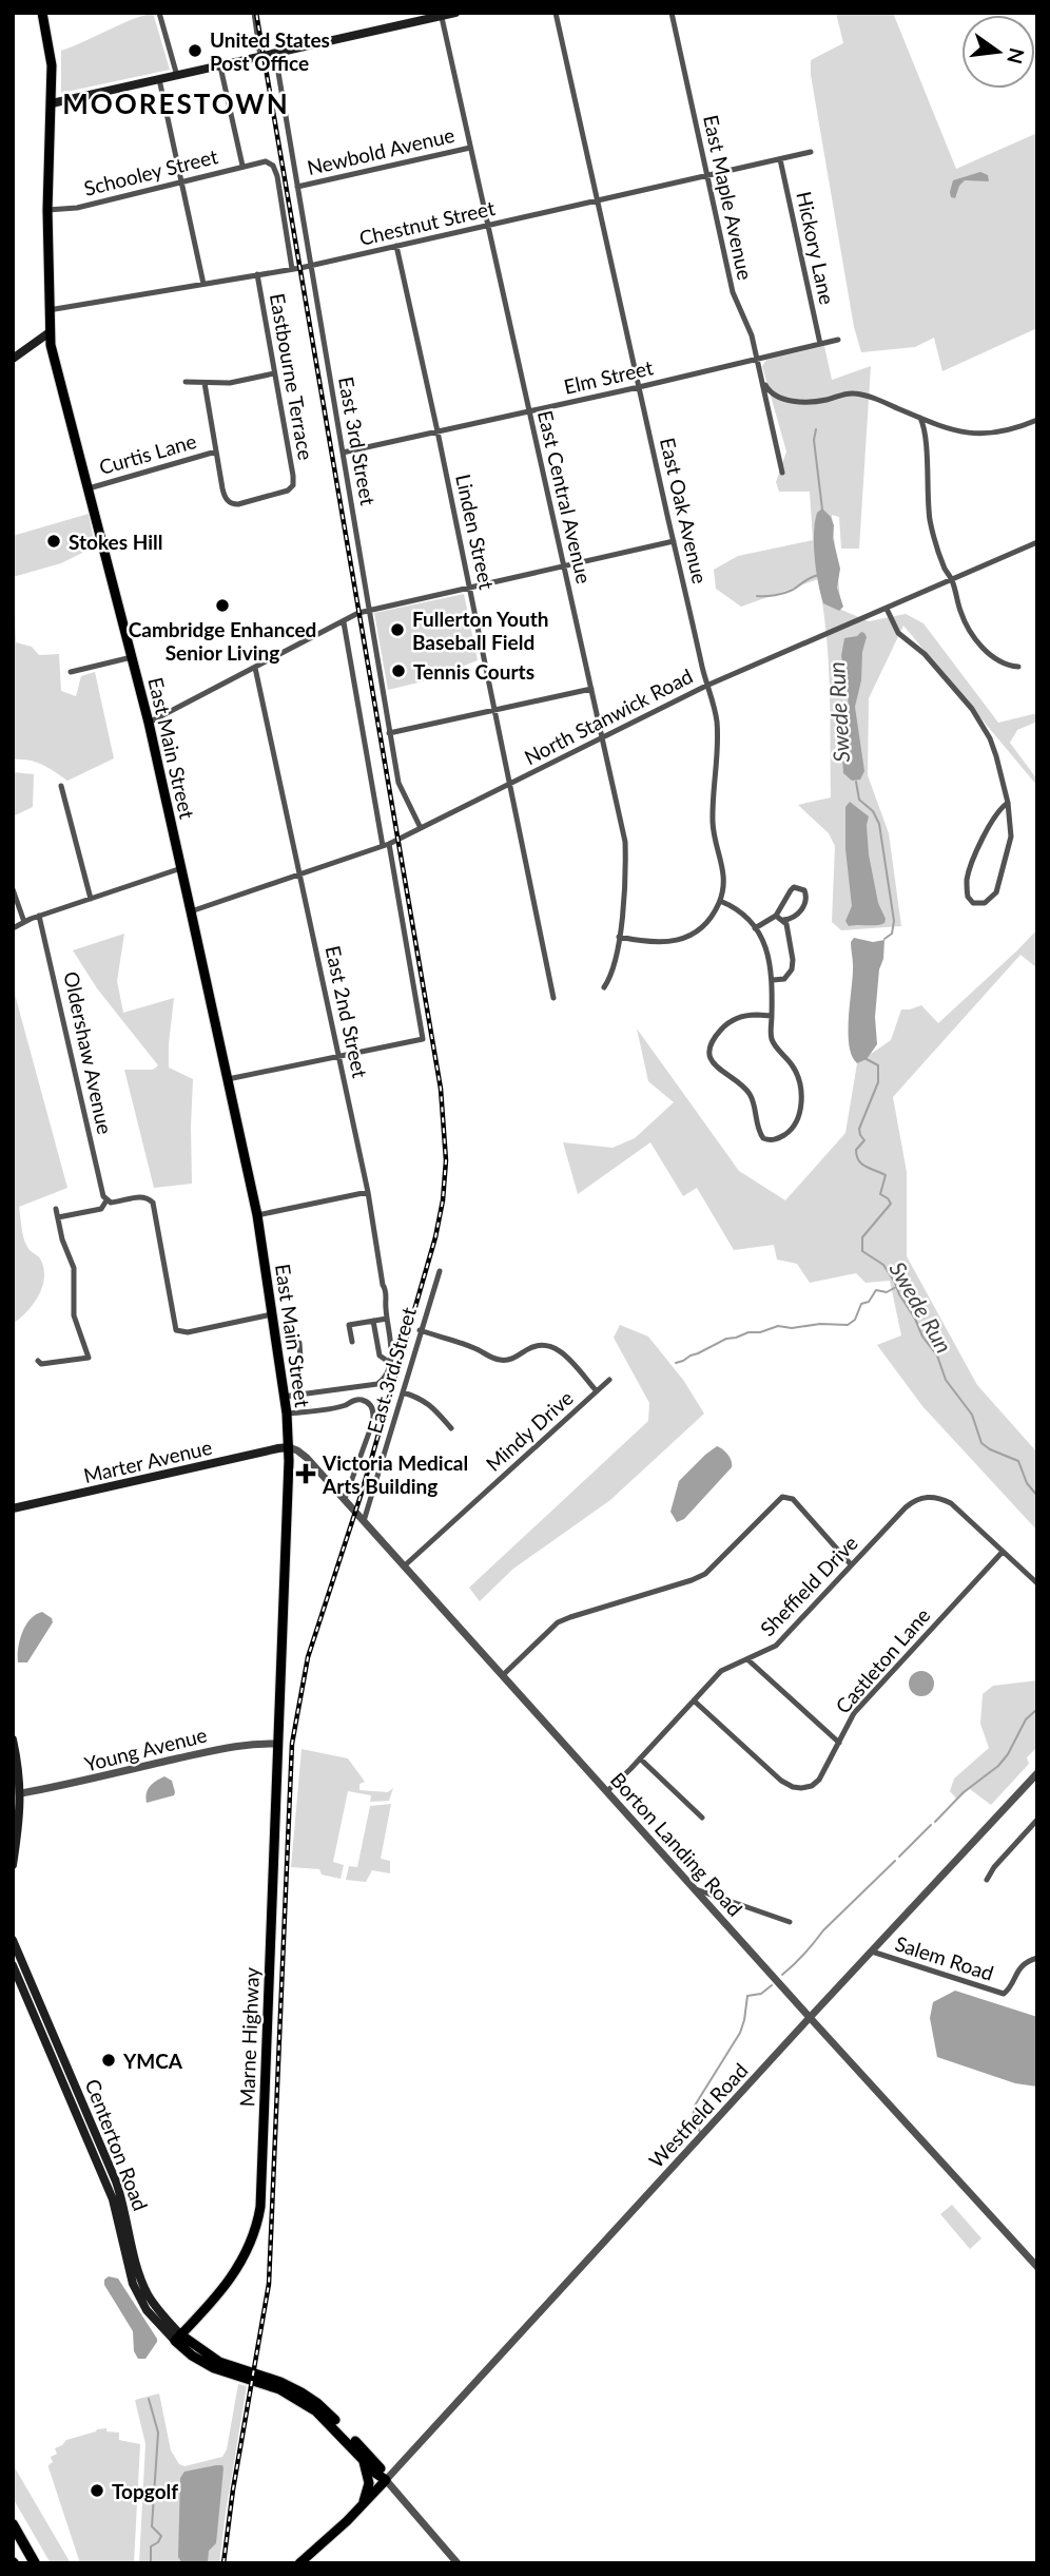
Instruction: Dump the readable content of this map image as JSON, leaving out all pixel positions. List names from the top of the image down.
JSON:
{
  "streets": {
    "main road": [
      "East Main Street",
      "Marter Avenue",
      "Marne Highway",
      "Centerton Road"
    ],
    "street": [
      "Newbold Avenue",
      "Schooley Street",
      "East Maple Avenue",
      "Chestnut Street",
      "Hickory Lane",
      "Eastbourne Terrace",
      "Elm Street",
      "East 3rd Street",
      "Curtis Lane",
      "East Central Avenue",
      "East Oak Avenue",
      "Linden Street",
      "North Stanwick Road",
      "East 2nd Street",
      "Oldershaw Avenue",
      "Mindy Drive",
      "Sheffield Drive",
      "Castleton Lane",
      "Young Avenue",
      "Borton Landing Road",
      "Salem Road",
      "Westfield Road"
    ]
  },
  "crossings": [
    ["Newbold Avenue", "East 3rd Street"],
    ["Newbold Avenue", "East Central Avenue"],
    ["Schooley Street", "Chestnut Street"],
    ["Schooley Street", "East Main Street"],
    ["East Maple Avenue", "Chestnut Street"],
    ["East Maple Avenue", "Elm Street"],
    ["Chestnut Street", "Hickory Lane"],
    ["Chestnut Street", "Eastbourne Terrace"],
    ["Chestnut Street", "East 3rd Street"],
    ["Chestnut Street", "East Central Avenue"],
    ["Chestnut Street", "East Oak Avenue"],
    ["Chestnut Street", "Linden Street"],
    ["Chestnut Street", "East Main Street"],
    ["Hickory Lane", "Elm Street"],
    ["Eastbourne Terrace", "Curtis Lane"],
    ["Elm Street", "East 3rd Street"],
    ["Elm Street", "East Central Avenue"],
    ["Elm Street", "East Oak Avenue"],
    ["Elm Street", "Linden Street"],
    ["East 3rd Street", "North Stanwick Road"],
    ["East 3rd Street", "Borton Landing Road"],
    ["Curtis Lane", "East Main Street"],
    ["East Central Avenue", "North Stanwick Road"],
    ["East Oak Avenue", "North Stanwick Road"],
    ["Linden Street", "North Stanwick Road"],
    ["North Stanwick Road", "East Main Street"],
    ["North Stanwick Road", "East 2nd Street"],
    ["East Main Street", "Marter Avenue"],
    ["East Main Street", "Borton Landing Road"],
    ["East Main Street", "Marne Highway"],
    ["Mindy Drive", "Borton Landing Road"],
    ["Marter Avenue", "Borton Landing Road"],
    ["Marter Avenue", "Marne Highway"],
    ["Sheffield Drive", "Castleton Lane"],
    ["Sheffield Drive", "Borton Landing Road"],
    ["Young Avenue", "Marne Highway"],
    ["Borton Landing Road", "Marne Highway"],
    ["Borton Landing Road", "Westfield Road"],
    ["Salem Road", "Westfield Road"],
    ["Marne Highway", "Centerton Road"]
  ],
  "districts": ["MOORESTOWN"],
  "water": ["Swede Run"],
  "places": {
    "other": [
      "United States Post Office",
      "Stokes Hill",
      "Cambridge Enhanced Senior Living",
      "Fullerton Youth Baseball Field",
      "Tennis Courts",
      "YMCA",
      "Topgolf"
    ],
    "health": ["Victoria Medical Arts Building"]
  },
  "north": "right"
}
